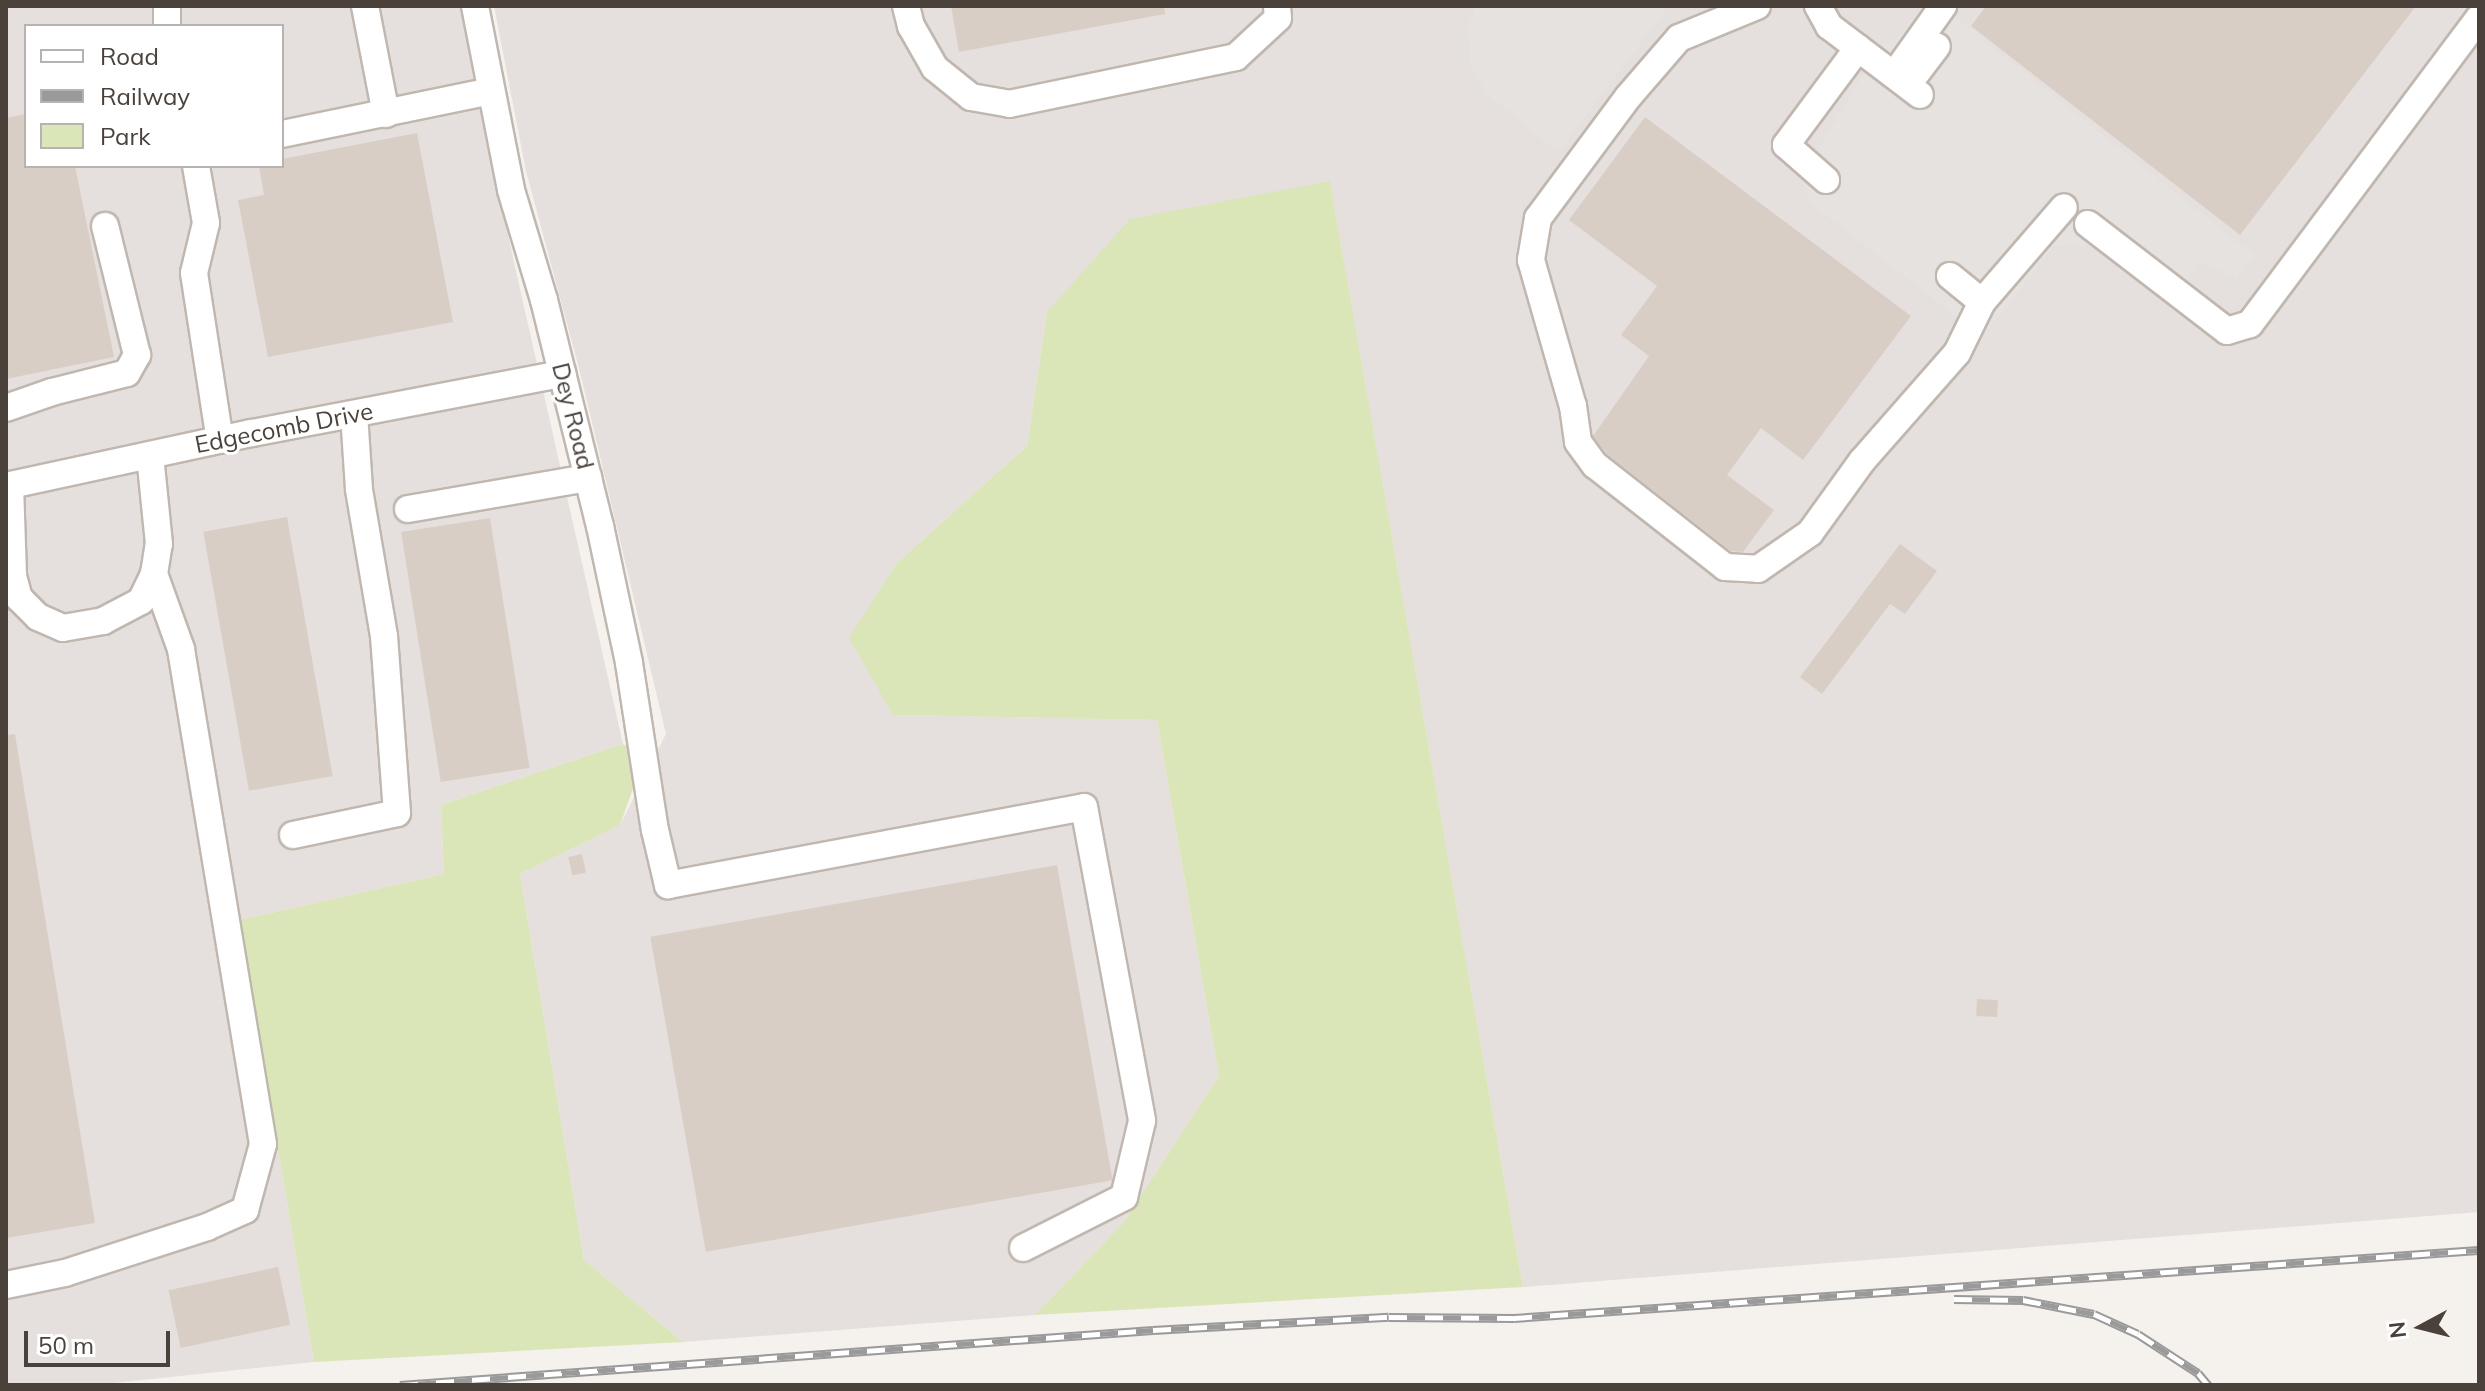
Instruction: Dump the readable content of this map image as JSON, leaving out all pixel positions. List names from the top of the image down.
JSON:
{
  "streets": {
    "street": ["Dey Road", "Edgecomb Drive"]
  },
  "crossings": [
    ["Dey Road", "Edgecomb Drive"]
  ],
  "legend": ["Road", "Railway", "Park"],
  "scale_bar": "50 m",
  "north": "left"
}
